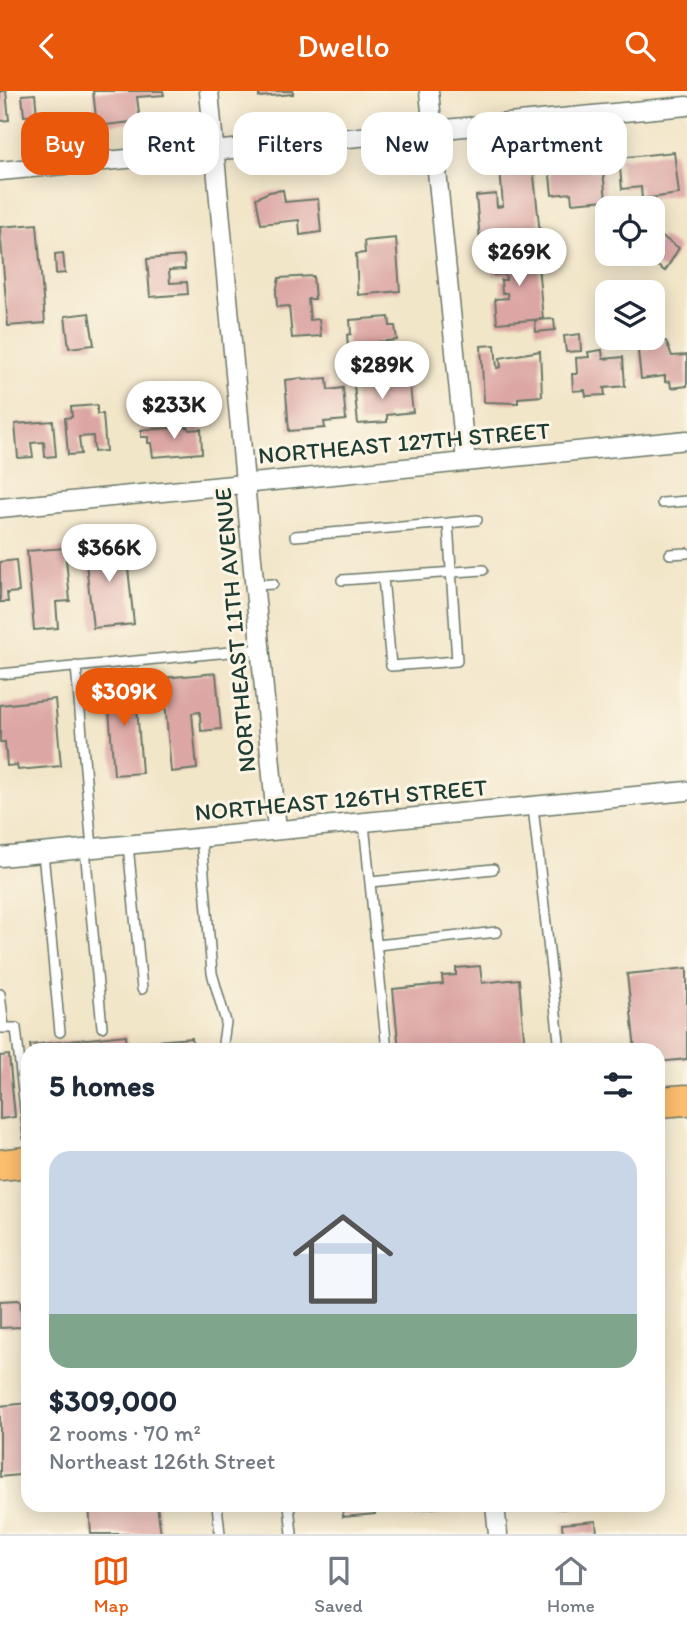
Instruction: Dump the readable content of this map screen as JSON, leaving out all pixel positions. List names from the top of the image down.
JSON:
{
  "streets": {
    "street": ["NORTHEAST 127TH STREET", "NORTHEAST 11TH AVENUE", "NORTHEAST 126TH STREET"]
  },
  "crossings": [
    ["NORTHEAST 127TH STREET", "NORTHEAST 11TH AVENUE"],
    ["NORTHEAST 11TH AVENUE", "NORTHEAST 126TH STREET"]
  ],
  "page": {
    "header": "Dwello",
    "chip": [
      "Buy",
      "Rent",
      "Filters",
      "New",
      "Apartment"
    ],
    "price": [
      "$269K",
      "$289K",
      "$233K",
      "$366K",
      "$309K"
    ],
    "heading": "5 homes",
    "list": [
      {
        "name": "$309,000",
        "note": "2 rooms · 70 m² · Northeast 126th Street"
      }
    ],
    "tabs": ["Map", "Saved", "Home"]
  }
}
